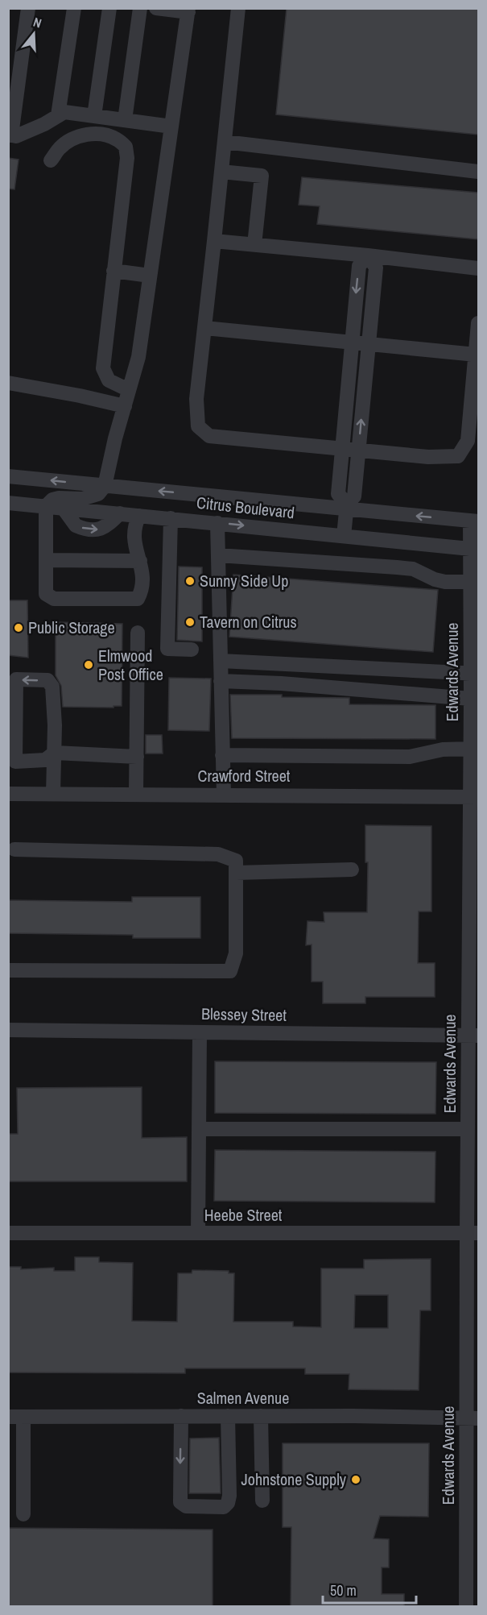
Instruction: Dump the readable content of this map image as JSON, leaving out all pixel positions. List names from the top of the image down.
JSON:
{
  "streets": {
    "street": [
      "Citrus Boulevard",
      "Edwards Avenue",
      "Crawford Street",
      "Blessey Street",
      "Heebe Street",
      "Salmen Avenue"
    ]
  },
  "crossings": [
    ["Citrus Boulevard", "Edwards Avenue"],
    ["Edwards Avenue", "Crawford Street"],
    ["Edwards Avenue", "Blessey Street"],
    ["Edwards Avenue", "Heebe Street"],
    ["Edwards Avenue", "Salmen Avenue"]
  ],
  "places": [
    "Sunny Side Up",
    "Tavern on Citrus",
    "Public Storage",
    "Elmwood Post Office",
    "Johnstone Supply"
  ],
  "scale_bar": "50 m",
  "north": "top"
}
